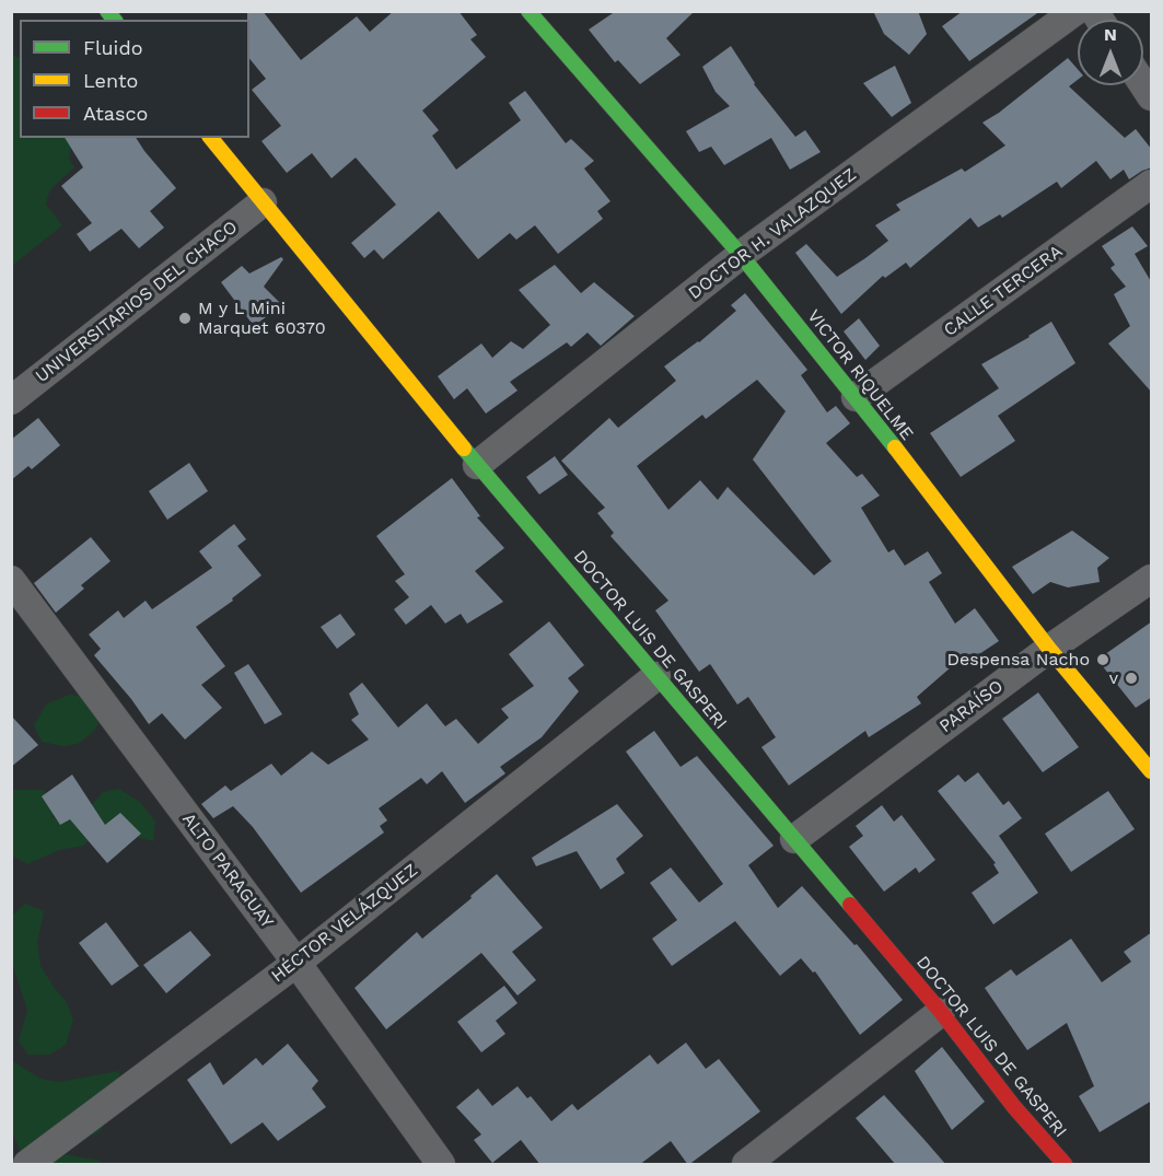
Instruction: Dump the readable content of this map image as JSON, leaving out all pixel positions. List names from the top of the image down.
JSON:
{
  "streets": {
    "street": [
      "DOCTOR H. VALAZQUEZ",
      "CALLE TERCERA",
      "UNIVERSITARIOS DEL CHACO",
      "VICTOR RIQUELME",
      "DOCTOR LUIS DE GASPERI",
      "PARAÍSO",
      "ALTO PARAGUAY",
      "HÉCTOR VELÁZQUEZ"
    ]
  },
  "crossings": [
    ["DOCTOR H. VALAZQUEZ", "VICTOR RIQUELME"],
    ["DOCTOR H. VALAZQUEZ", "DOCTOR LUIS DE GASPERI"],
    ["CALLE TERCERA", "VICTOR RIQUELME"],
    ["UNIVERSITARIOS DEL CHACO", "DOCTOR LUIS DE GASPERI"],
    ["VICTOR RIQUELME", "PARAÍSO"],
    ["DOCTOR LUIS DE GASPERI", "PARAÍSO"],
    ["DOCTOR LUIS DE GASPERI", "HÉCTOR VELÁZQUEZ"],
    ["ALTO PARAGUAY", "HÉCTOR VELÁZQUEZ"]
  ],
  "places": ["M y L Mini Marquet 60370", "Despensa Nacho", "v"],
  "legend": ["Fluido", "Lento", "Atasco"],
  "north": "top"
}
